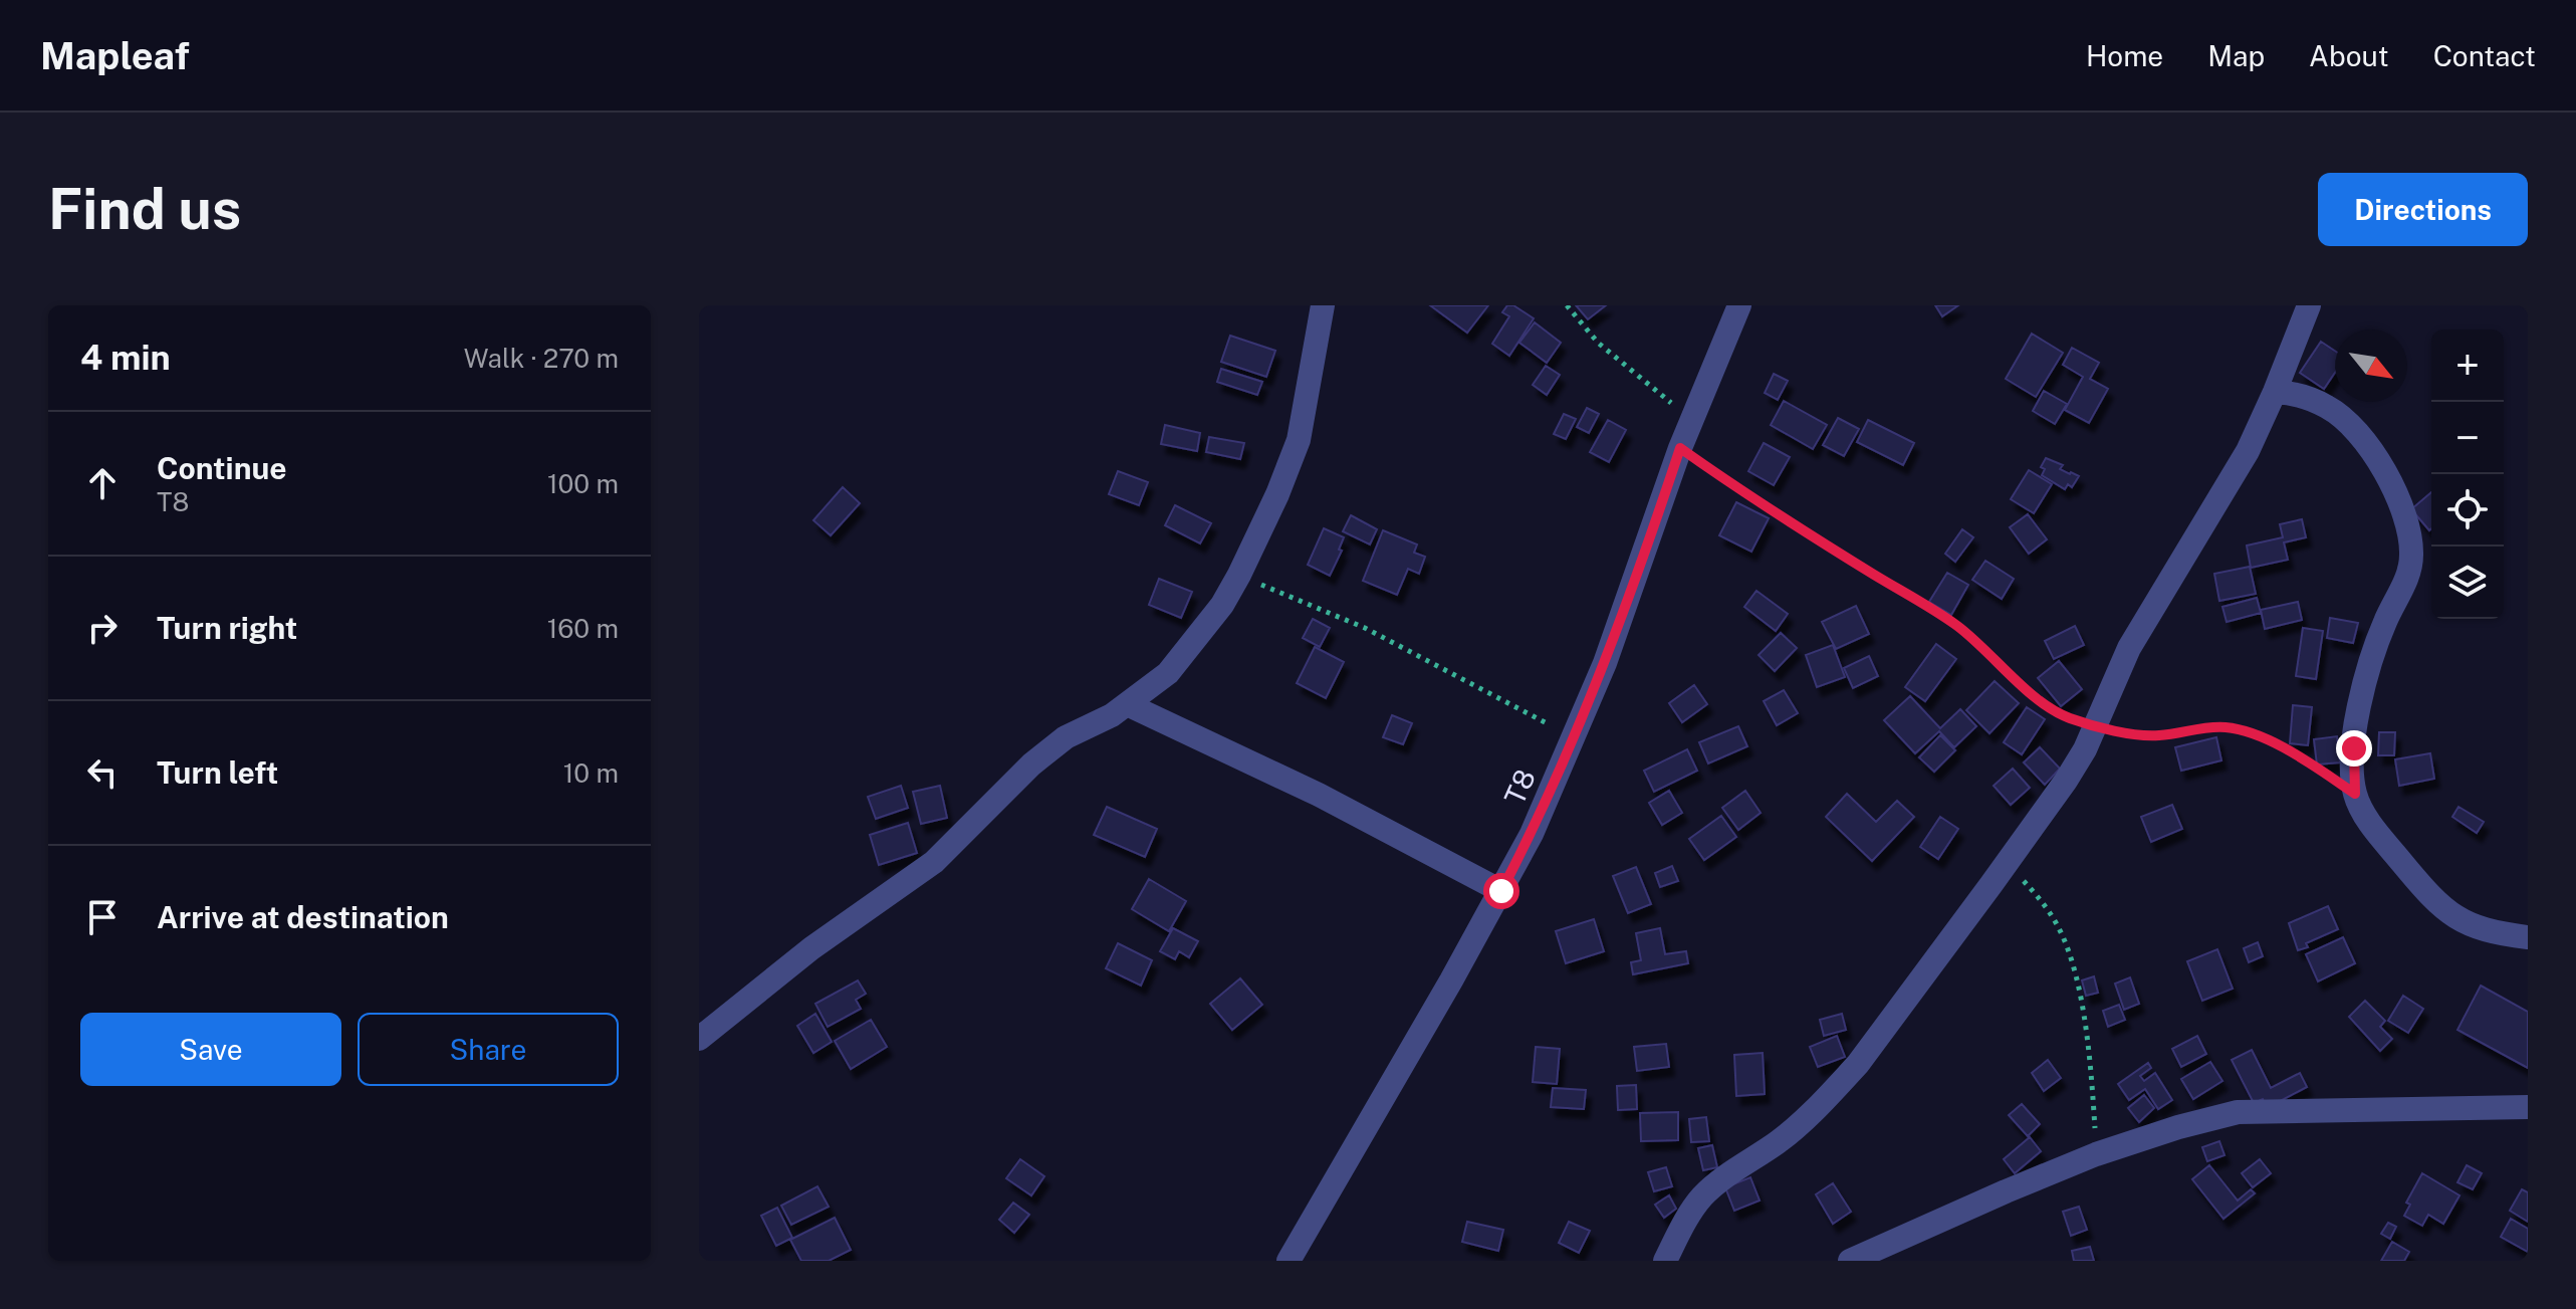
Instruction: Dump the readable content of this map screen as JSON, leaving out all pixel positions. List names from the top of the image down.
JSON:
{
  "streets": {
    "street": ["T8"]
  },
  "north": "bottom right",
  "page": {
    "header": "Mapleaf",
    "nav": [
      "Home",
      "Map",
      "About",
      "Contact"
    ],
    "buttons": [
      "Directions",
      ["Save", "Share"]
    ],
    "title": "Find us",
    "heading": ["4 min", "Walk · 270 m"],
    "map_buttons": ["+", "−"],
    "list": [
      ["Continue", "T8", "100 m"],
      ["Turn right", "160 m"],
      ["Turn left", "10 m"],
      "Arrive at destination"
    ]
  }
}
